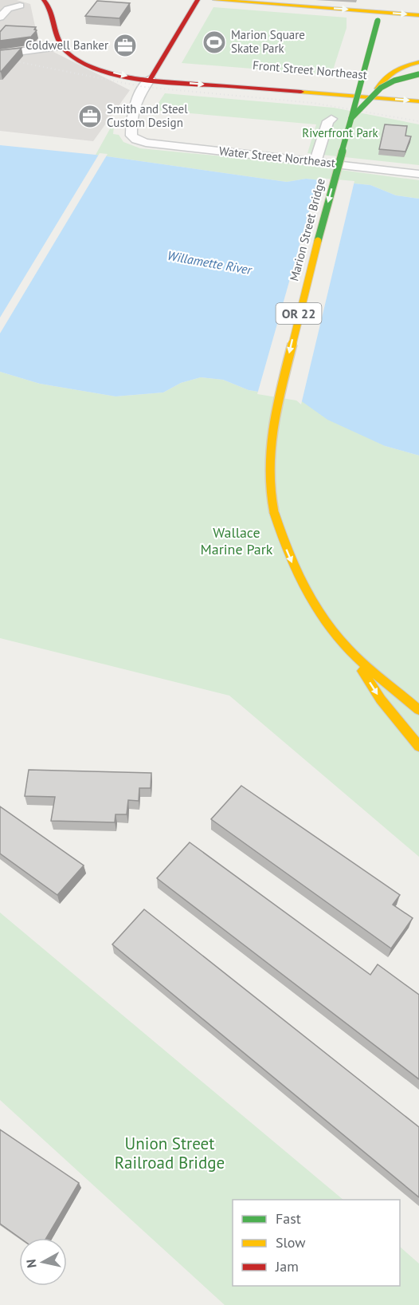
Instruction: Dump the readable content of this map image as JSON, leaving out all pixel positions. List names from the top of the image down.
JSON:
{
  "streets": {
    "main road": ["Front Street Northeast", "Marion Street Bridge", "OR 22"],
    "street": ["Water Street Northeast"]
  },
  "crossings": [
    ["Front Street Northeast", "Water Street Northeast"],
    ["Marion Street Bridge", "OR 22"]
  ],
  "one_way": ["Marion Street Bridge"],
  "water": ["Willamette River"],
  "parks": ["Riverfront Park", "Wallace Marine Park", "Union Street Railroad Bridge"],
  "places": {
    "sports": ["Marion Square Skate Park"],
    "office": ["Coldwell Banker", "Smith and Steel Custom Design"]
  },
  "legend": ["Fast", "Slow", "Jam"],
  "north": "left"
}
